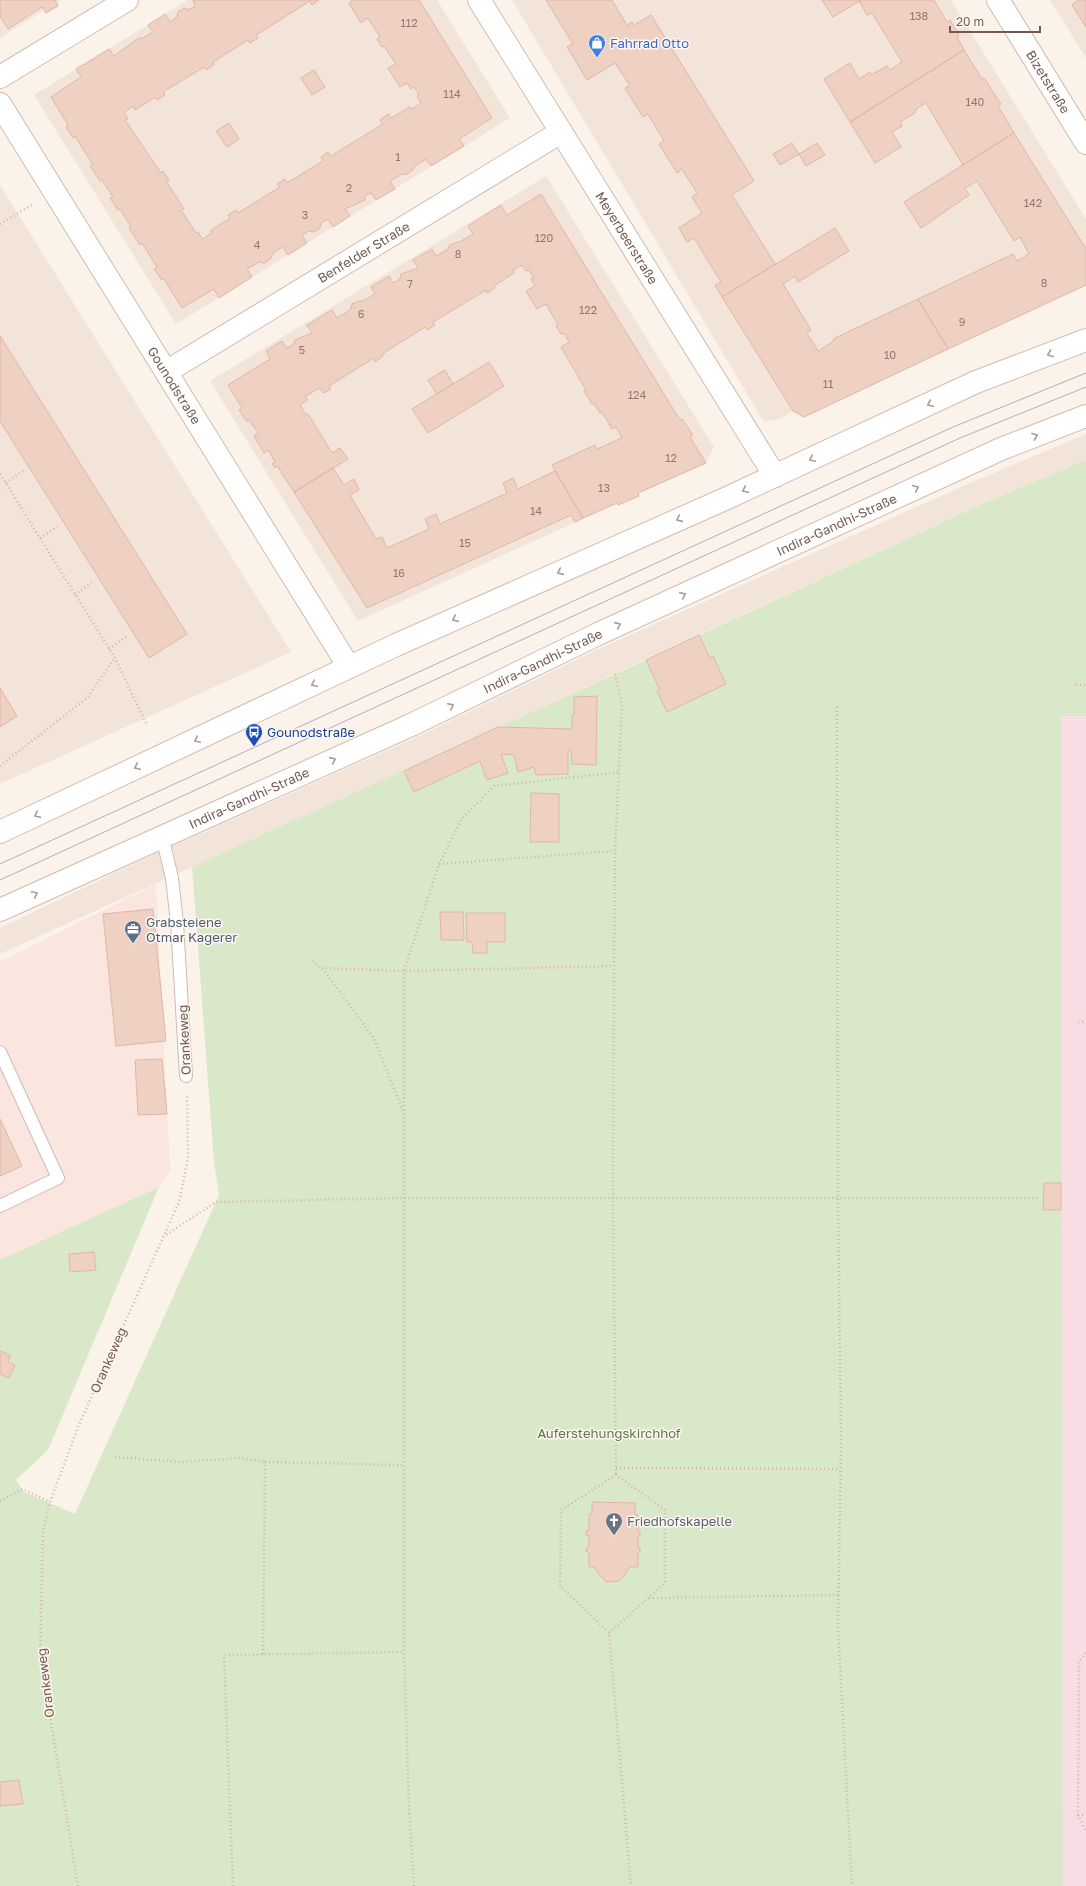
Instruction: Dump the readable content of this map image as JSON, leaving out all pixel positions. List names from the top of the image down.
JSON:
{
  "streets": {
    "main road": [
      "Bizetstraße",
      "Meyerbeerstraße",
      "Benfelder Straße",
      "Gounodstraße",
      "Indira-Gandhi-Straße"
    ],
    "lane": ["Orankeweg"]
  },
  "crossings": [
    ["Meyerbeerstraße", "Benfelder Straße"],
    ["Benfelder Straße", "Gounodstraße"],
    ["Indira-Gandhi-Straße", "Orankeweg"]
  ],
  "parks": ["Auferstehungskirchhof"],
  "places": {
    "shop": ["Fahrrad Otto"],
    "bus stop": ["Gounodstraße"],
    "office": ["Grabsteiene Otmar Kagerer"],
    "church": ["Friedhofskapelle"]
  },
  "house_numbers": [
    "138",
    "112",
    "114",
    "140",
    "1",
    "2",
    "142",
    "3",
    "120",
    "4",
    "8",
    "8",
    "7",
    "122",
    "6",
    "9",
    "5",
    "10",
    "11",
    "124",
    "12",
    "13",
    "14",
    "15",
    "16"
  ],
  "scale_bar": "20 m"
}
